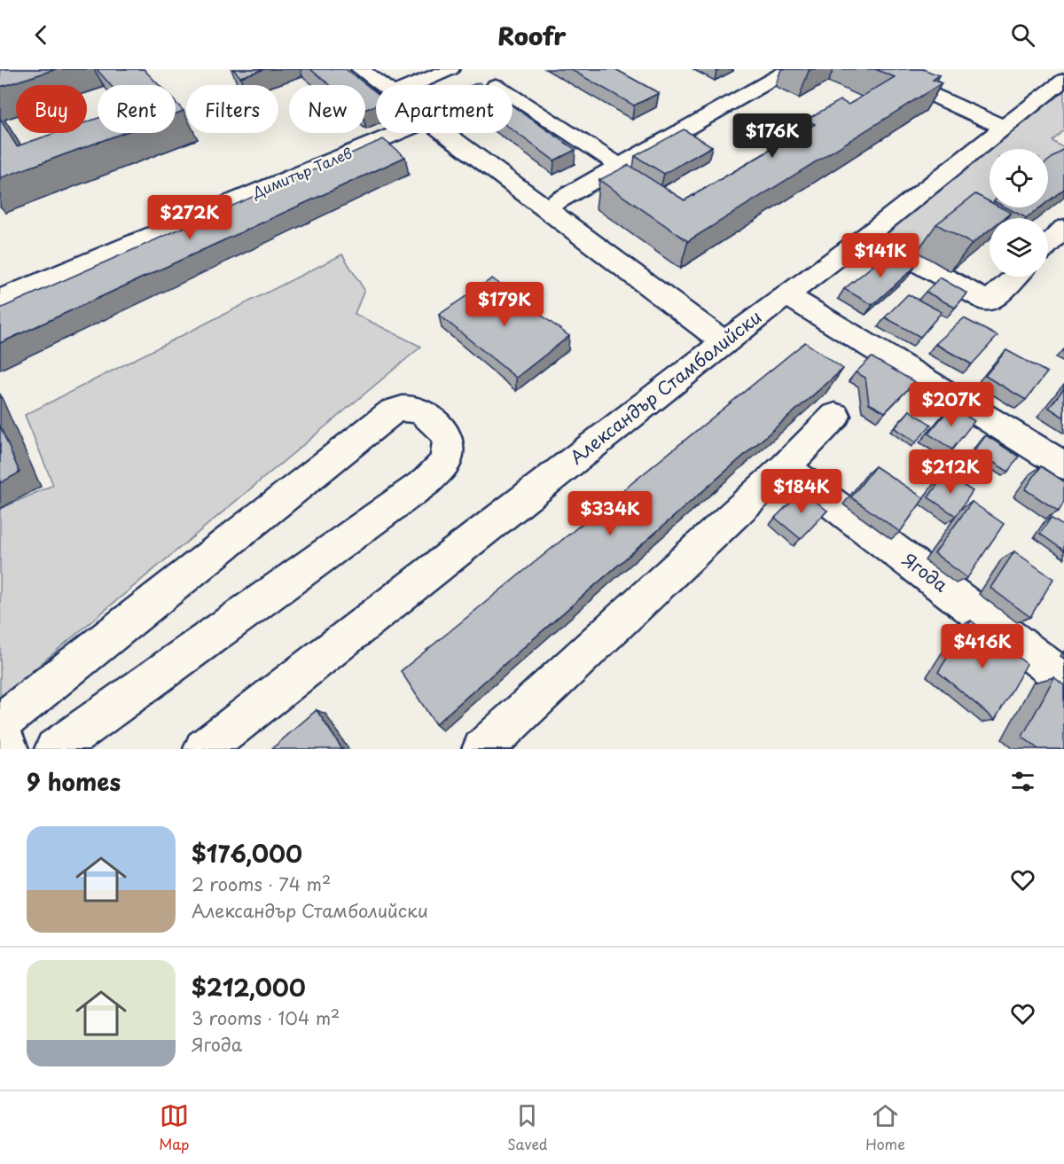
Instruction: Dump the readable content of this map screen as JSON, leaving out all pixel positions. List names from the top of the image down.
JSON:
{
  "streets": {
    "street": ["Димитър Талев", "Александър Стамболийски", "Ягода"]
  },
  "page": {
    "header": "Roofr",
    "chip": [
      "Buy",
      "Rent",
      "Filters",
      "New",
      "Apartment"
    ],
    "price": [
      "$176K",
      "$272K",
      "$141K",
      "$179K",
      "$207K",
      "$212K",
      "$184K",
      "$334K",
      "$416K"
    ],
    "heading": "9 homes",
    "list": [
      {
        "name": "$176,000",
        "note": "2 rooms · 74 m² · Александър Стамболийски"
      },
      {
        "name": "$212,000",
        "note": "3 rooms · 104 m² · Ягода"
      }
    ],
    "tabs": ["Map", "Saved", "Home"]
  }
}
